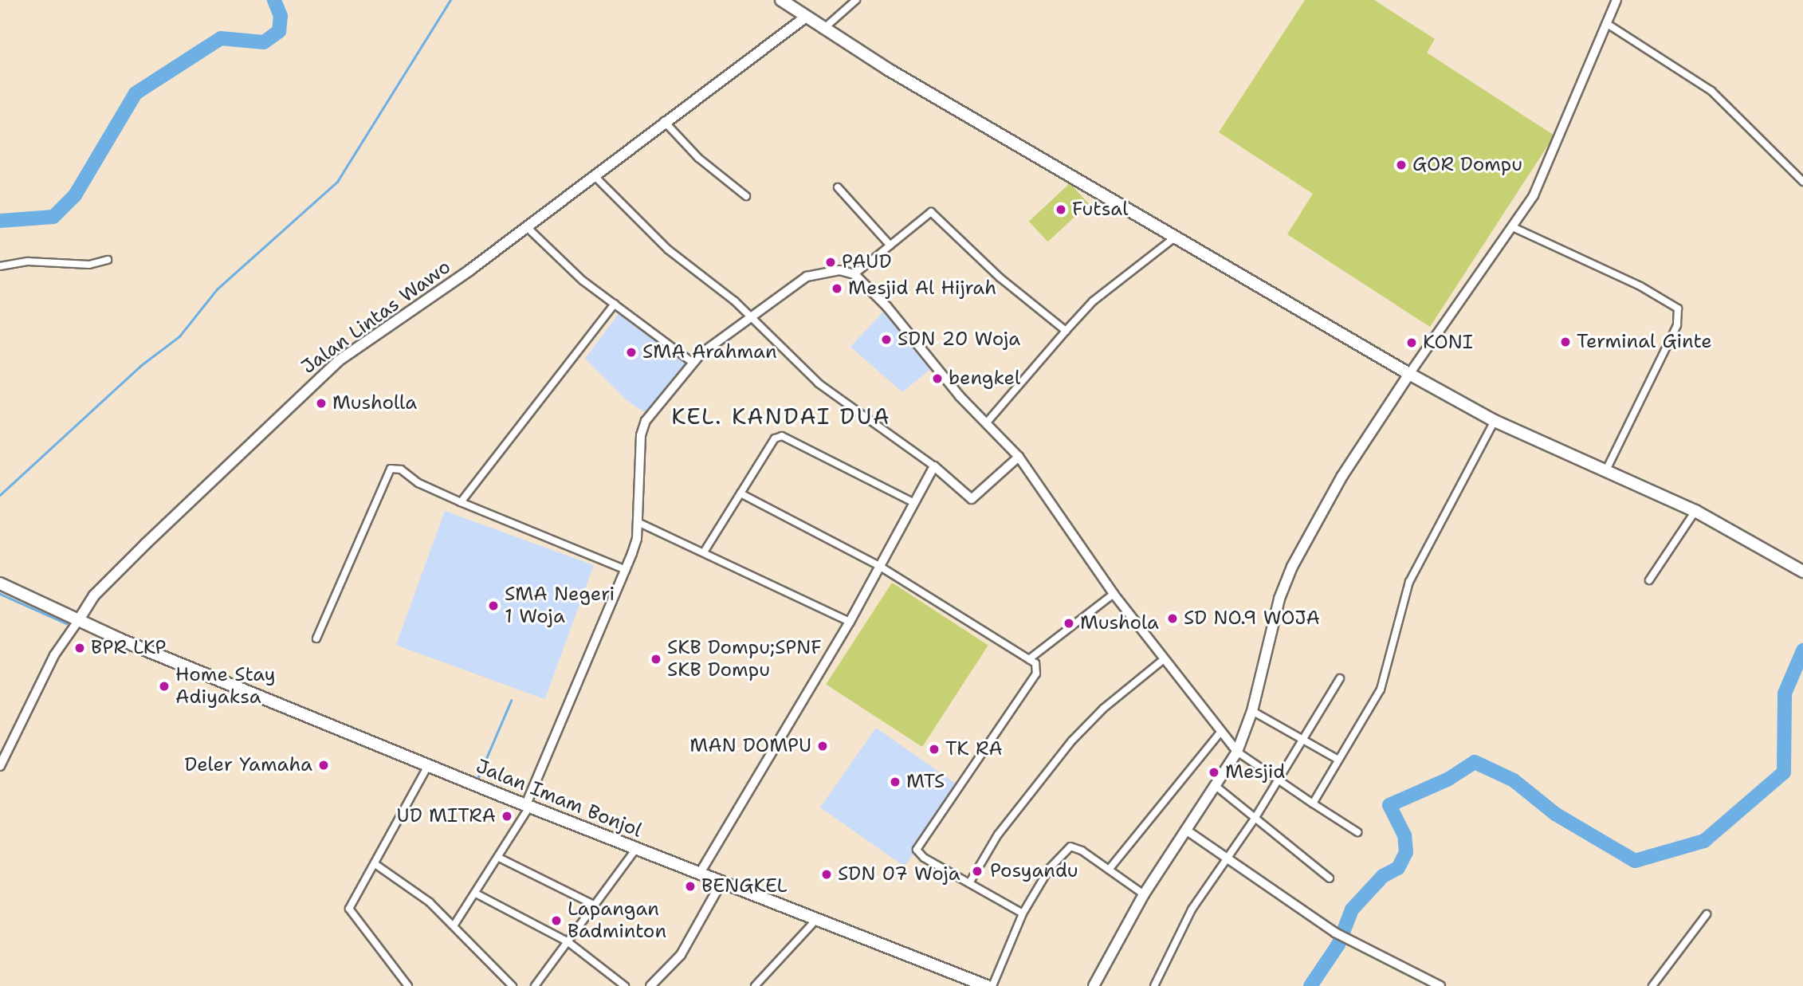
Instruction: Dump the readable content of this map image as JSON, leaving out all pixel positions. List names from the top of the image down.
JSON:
{
  "streets": {
    "highway": ["Jalan Imam Bonjol"],
    "main road": ["Jalan Lintas Wawo"]
  },
  "crossings": [
    ["Jalan Lintas Wawo", "Jalan Imam Bonjol"]
  ],
  "districts": ["KEL. KANDAI DUA"],
  "places": [
    "GOR Dompu",
    "Futsal",
    "PAUD",
    "Mesjid Al Hijrah",
    "SDN 20 Woja",
    "Terminal Ginte",
    "KONI",
    "SMA Arahman",
    "bengkel",
    "Musholla",
    "SMA Negeri 1 Woja",
    "SD NO.9 WOJA",
    "Mushola",
    "BPR LKP",
    "SKB Dompu;SPNF SKB Dompu",
    "Home Stay Adiyaksa",
    "MAN DOMPU",
    "TK RA",
    "Deler Yamaha",
    "Mesjid",
    "MTS",
    "UD MITRA",
    "Posyandu",
    "SDN 07 Woja",
    "BENGKEL",
    "Lapangan Badminton"
  ]
}
